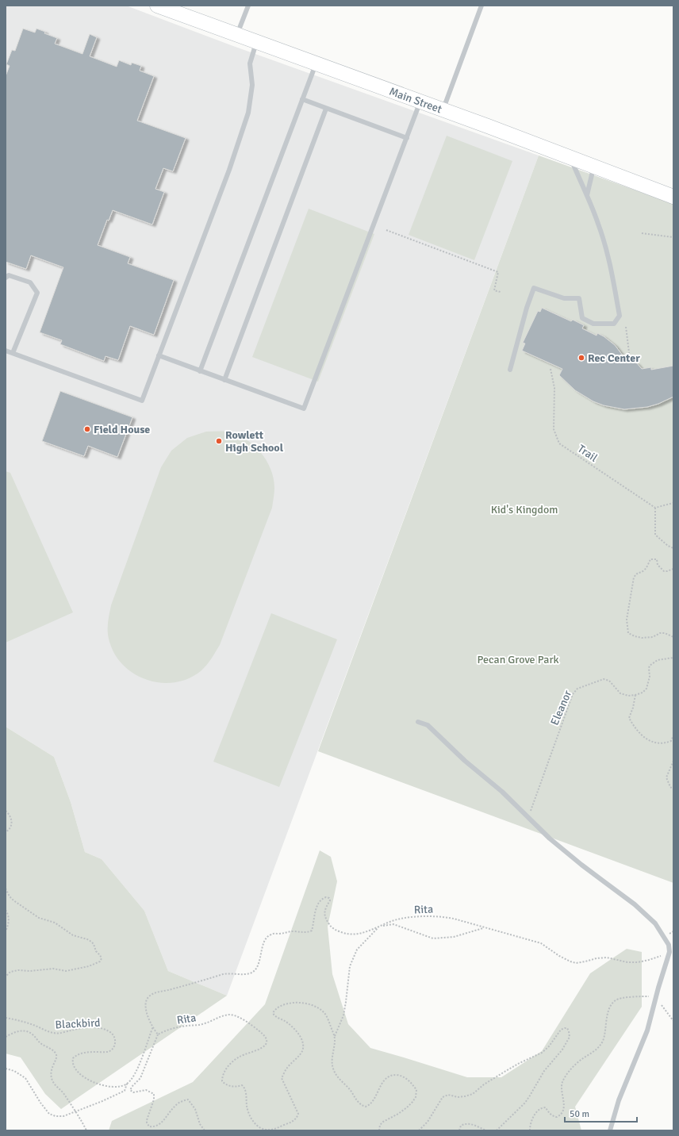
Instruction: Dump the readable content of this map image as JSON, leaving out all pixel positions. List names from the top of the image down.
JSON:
{
  "streets": {
    "street": ["Main Street"],
    "path": [
      "Trail",
      "Eleanor",
      "Rita",
      "Blackbird"
    ]
  },
  "parks": ["Kid's Kingdom", "Pecan Grove Park"],
  "places": ["Rec Center", "Field House", "Rowlett High School"],
  "scale_bar": "50 m"
}
